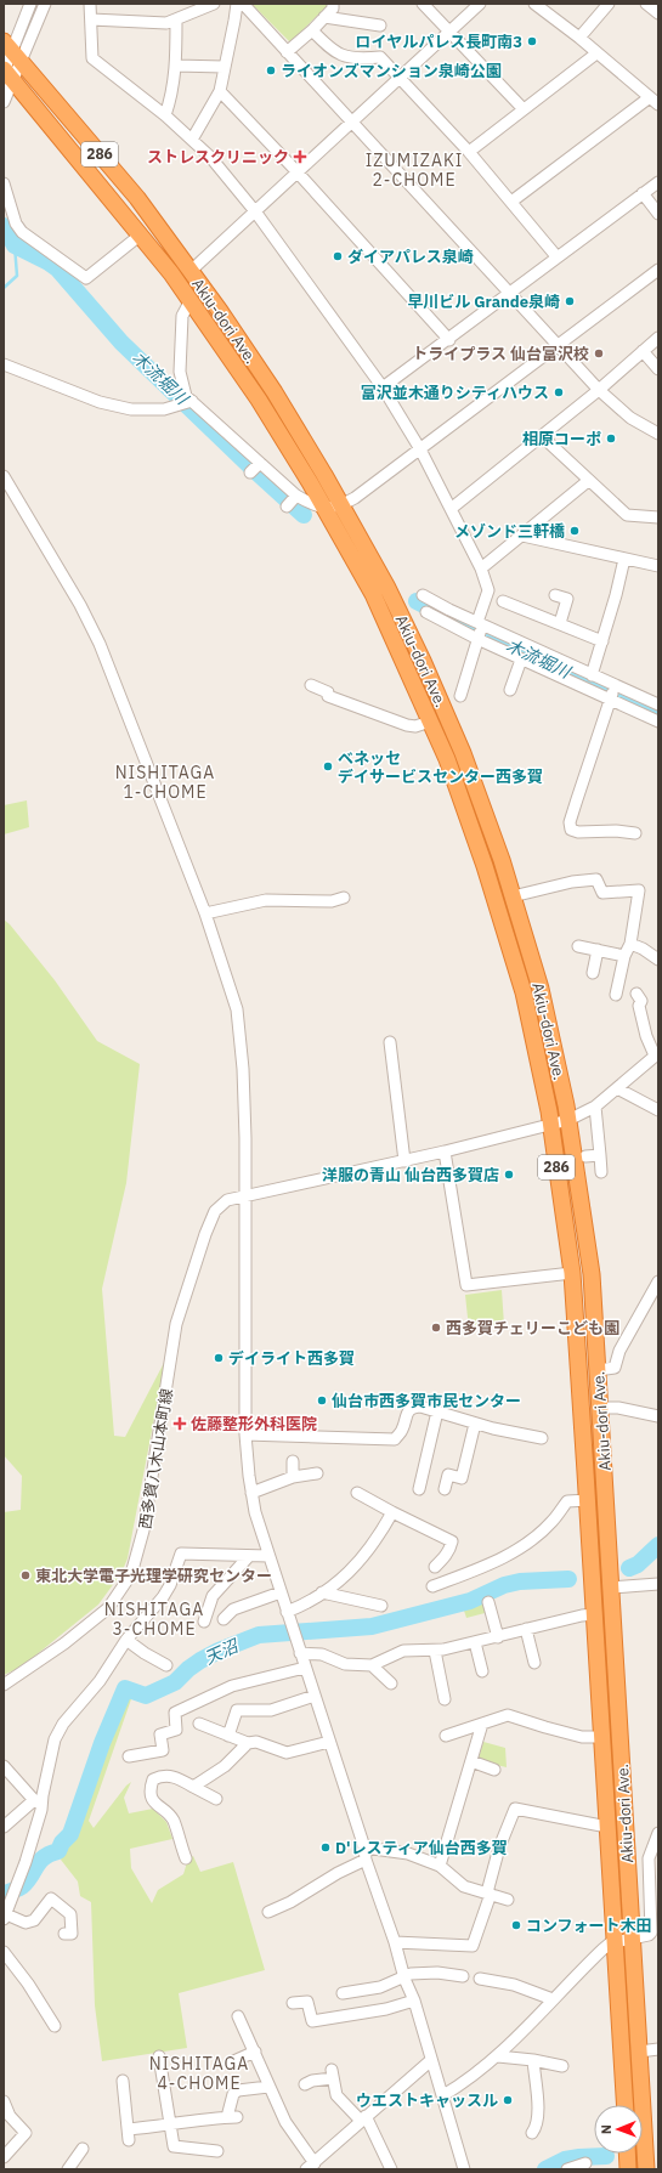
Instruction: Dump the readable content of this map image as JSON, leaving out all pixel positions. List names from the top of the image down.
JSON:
{
  "streets": {
    "highway": ["286", "Akiu-dori Ave."],
    "street": ["西多賀八木山本町線"]
  },
  "crossings": [
    ["Akiu-dori Ave.", "西多賀八木山本町線"]
  ],
  "districts": [
    "IZUMIZAKI 2-CHOME",
    "NISHITAGA 1-CHOME",
    "NISHITAGA 3-CHOME",
    "NISHITAGA 4-CHOME"
  ],
  "water": ["木流堀川", "天沼"],
  "places": {
    "other": [
      "ロイヤルパレス長町南3",
      "ライオンズマンション泉崎公園",
      "ダイアパレス泉崎",
      "早川ビル Grande泉崎",
      "トライプラス 仙台富沢校",
      "富沢並木通りシティハウス",
      "相原コーポ",
      "メゾンド三軒橋",
      "ベネッセ デイサービスセンター西多賀",
      "洋服の青山 仙台西多賀店",
      "西多賀チェリーこども園",
      "デイライト西多賀",
      "仙台市西多賀市民センター",
      "東北大学電子光理学研究センター",
      "D'レスティア仙台西多賀",
      "コンフォート木田",
      "ウエストキャッスル"
    ],
    "health": ["ストレスクリニック", "佐藤整形外科医院"]
  },
  "north": "left"
}
